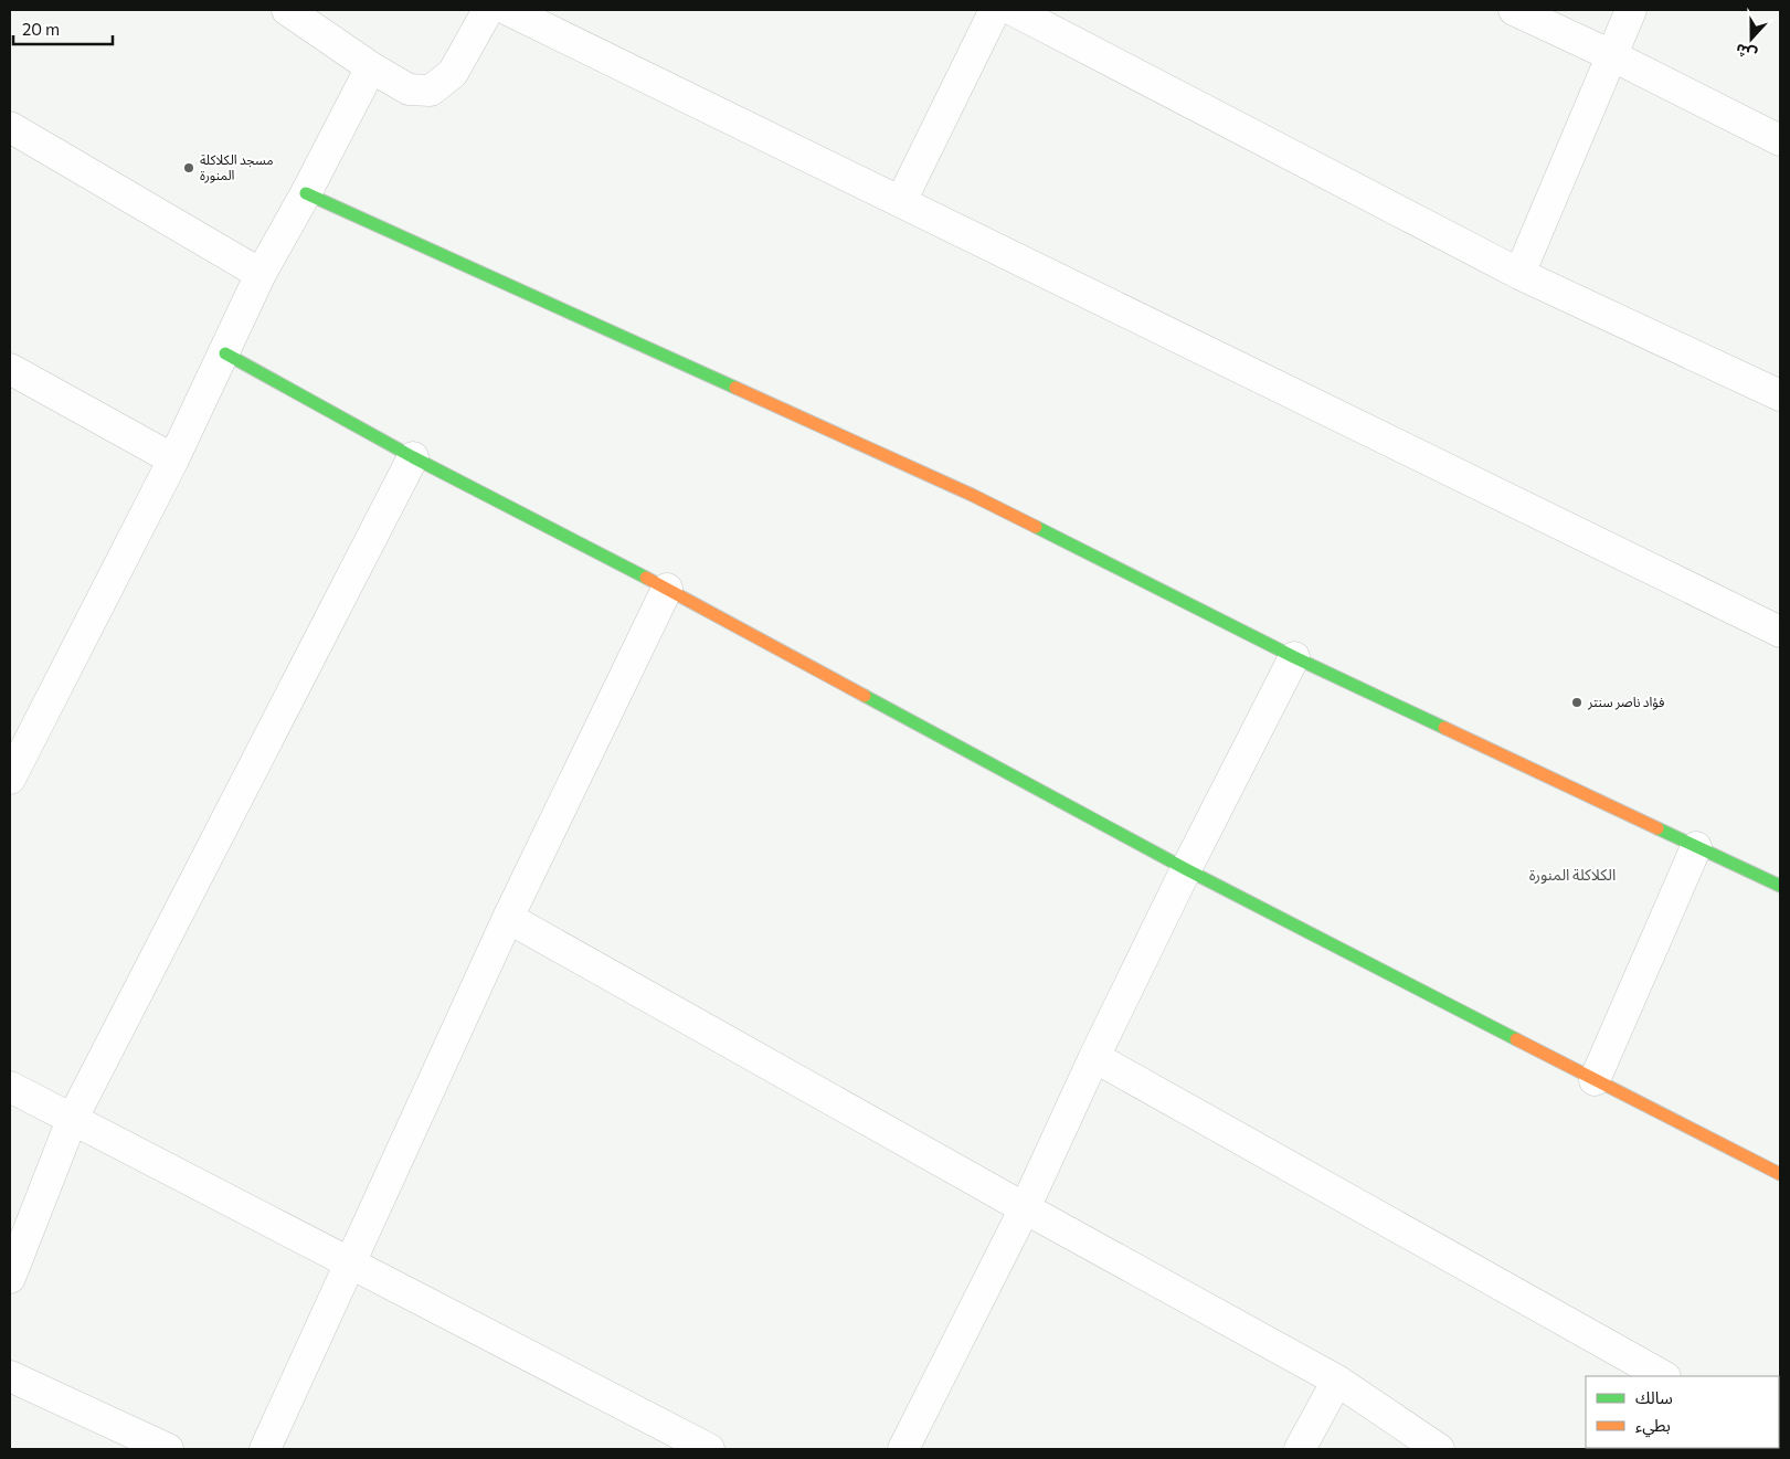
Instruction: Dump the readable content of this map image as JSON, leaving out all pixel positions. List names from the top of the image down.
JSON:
{
  "districts": ["الكلاكلة المنورة"],
  "places": ["مسجد الكلاكلة المنورة", "فؤاد ناصر سنتر"],
  "legend": ["سالك", "بطيء"],
  "scale_bar": "20 m",
  "north": "bottom"
}
